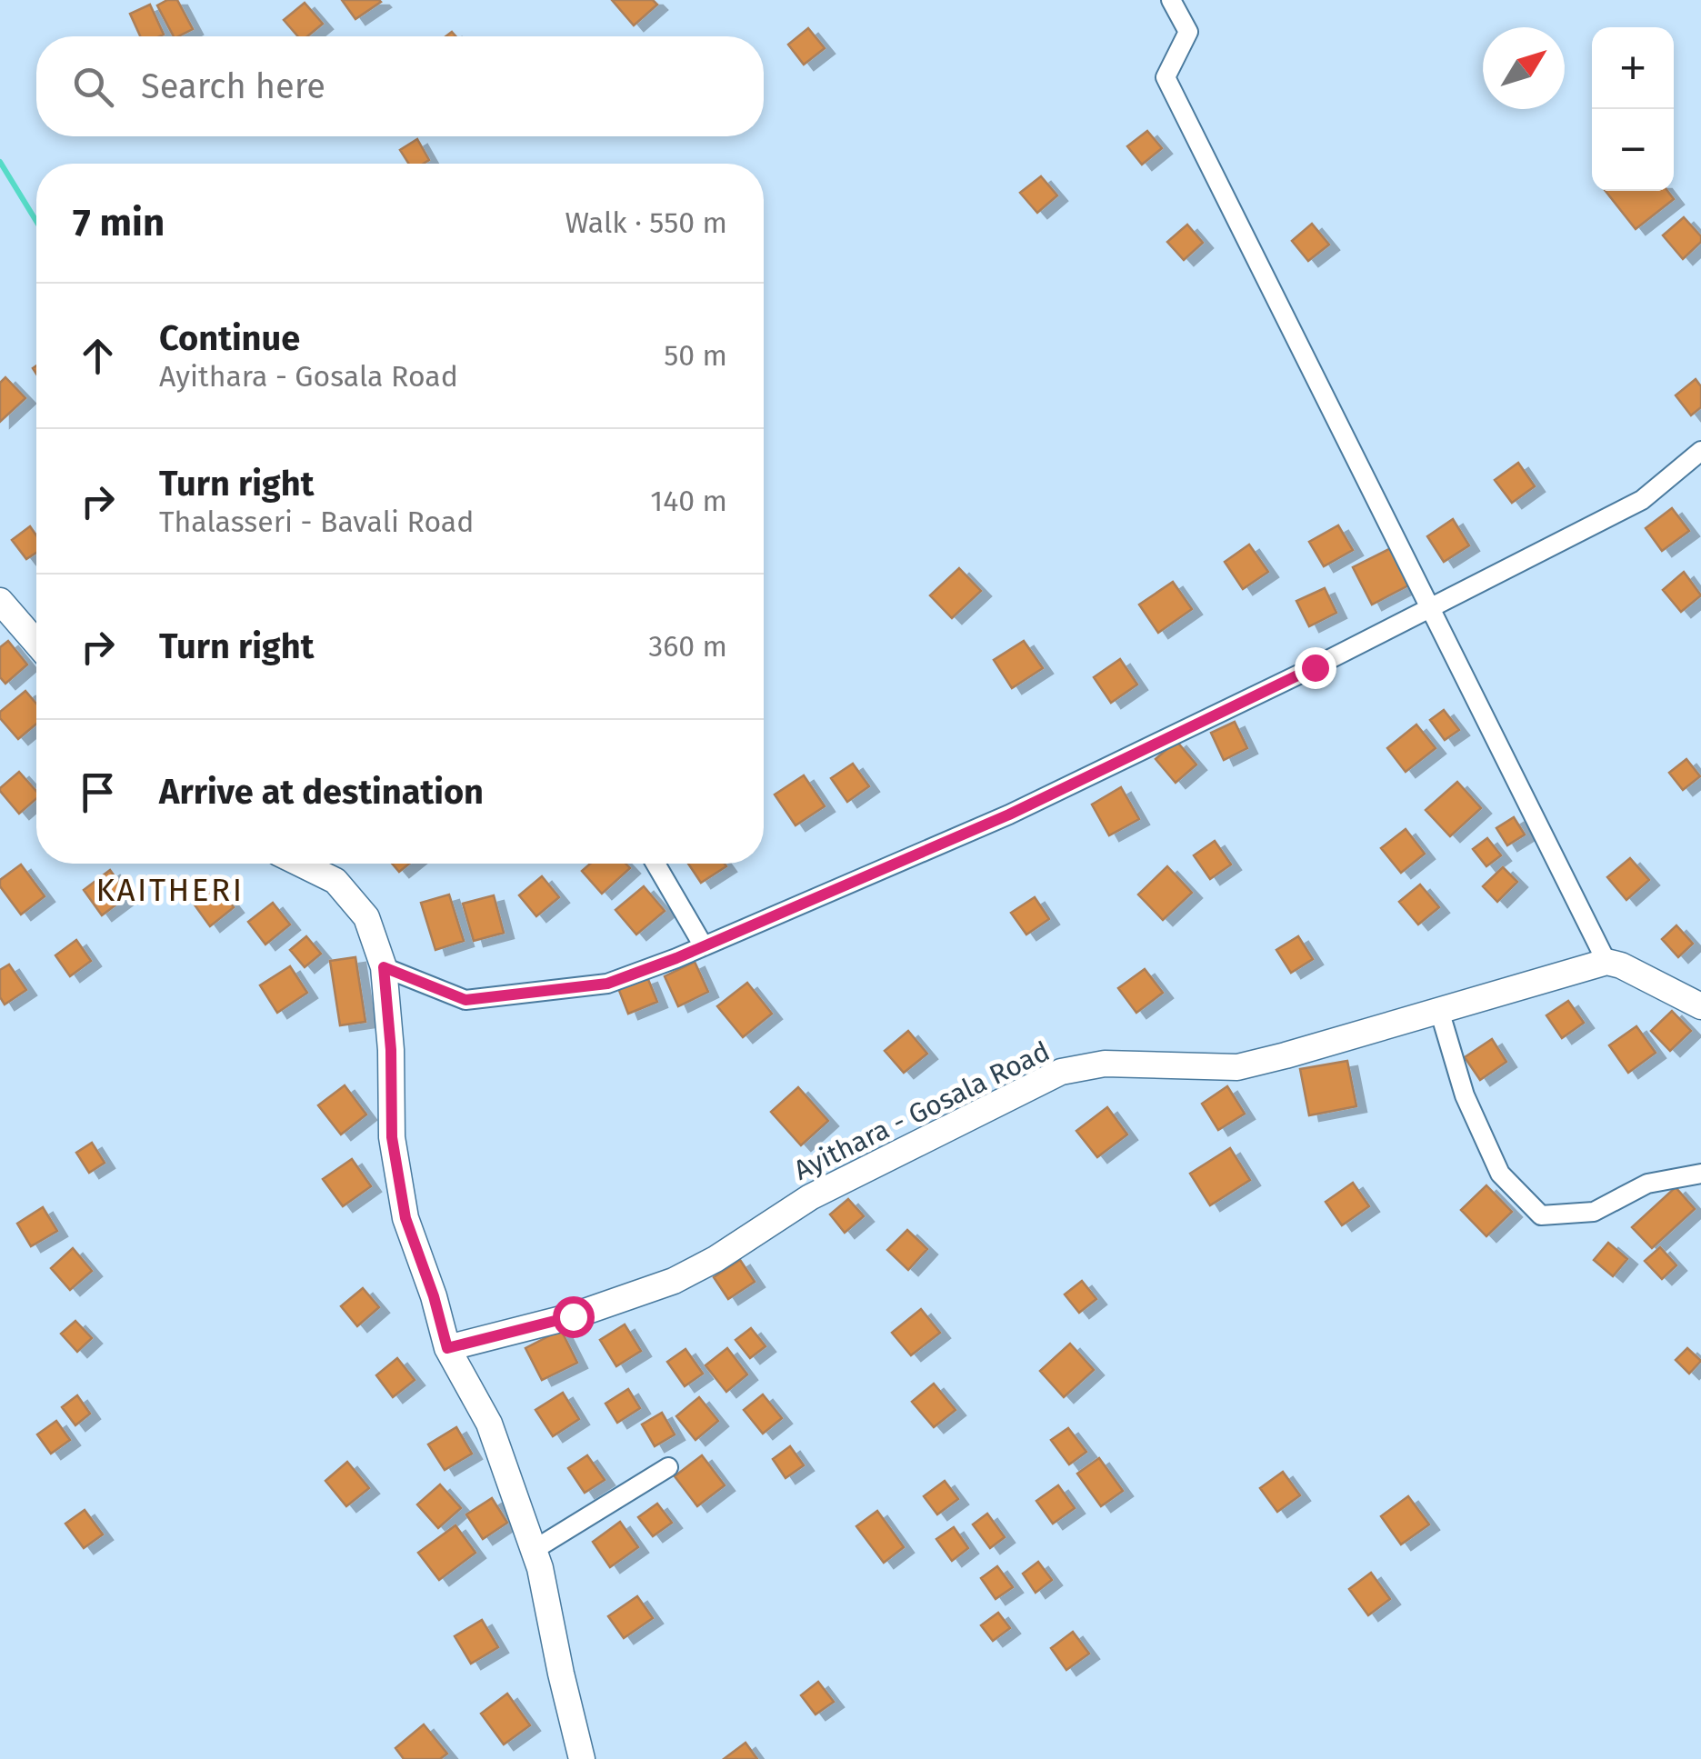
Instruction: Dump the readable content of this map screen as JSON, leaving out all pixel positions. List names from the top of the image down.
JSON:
{
  "streets": {
    "main road": ["Ayithara - Gosala Road"]
  },
  "districts": ["KAITHERI"],
  "north": "top right",
  "page": {
    "map_buttons": ["+", "−"],
    "search": "Search here",
    "heading": ["7 min", "Walk · 550 m"],
    "list": [
      ["Continue", "Ayithara - Gosala Road", "50 m"],
      ["Turn right", "Thalasseri - Bavali Road", "140 m"],
      ["Turn right", "360 m"],
      "Arrive at destination"
    ]
  }
}
